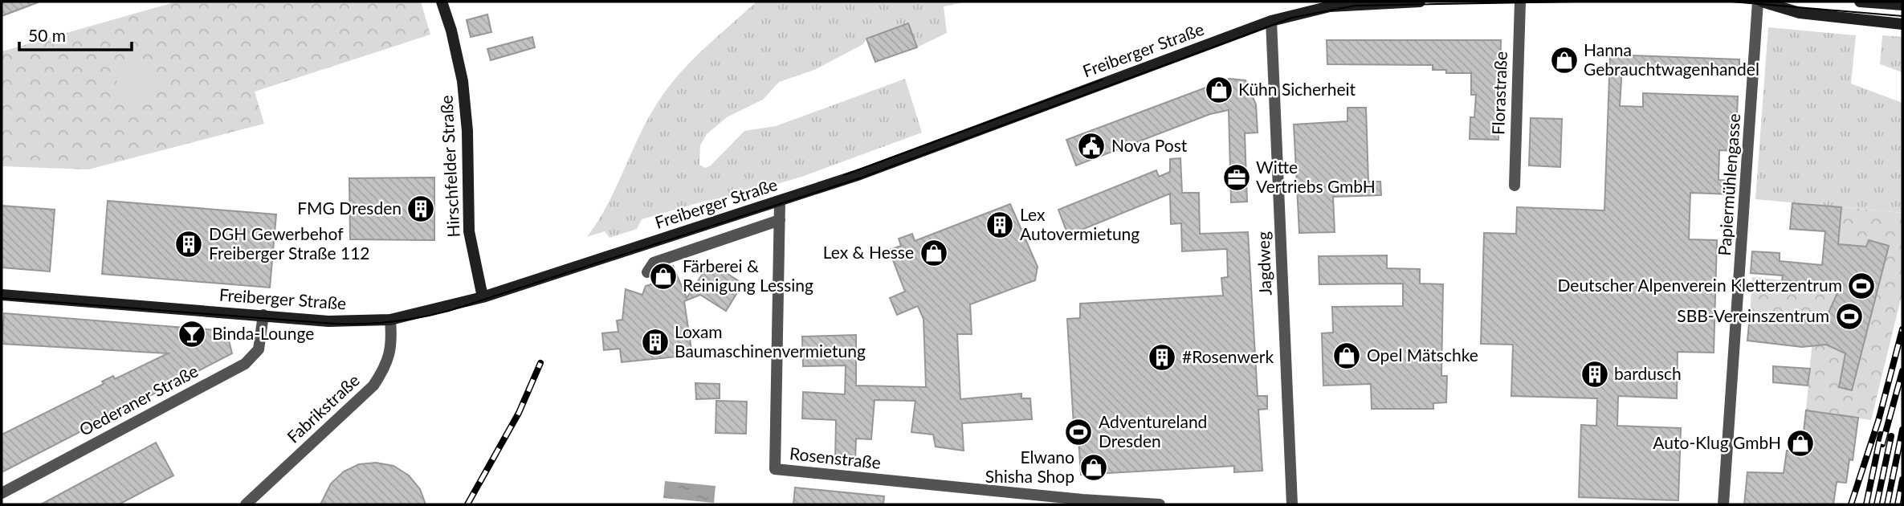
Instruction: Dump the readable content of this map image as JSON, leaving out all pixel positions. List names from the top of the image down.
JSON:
{
  "streets": {
    "street": [
      "Freiberger Straße",
      "Florastraße",
      "Hirschfelder Straße",
      "Papiermühlengasse",
      "Jagdweg",
      "Oederaner Straße",
      "Fabrikstraße",
      "Rosenstraße"
    ]
  },
  "crossings": [
    ["Freiberger Straße", "Hirschfelder Straße"],
    ["Freiberger Straße", "Jagdweg"],
    ["Freiberger Straße", "Oederaner Straße"],
    ["Freiberger Straße", "Fabrikstraße"],
    ["Freiberger Straße", "Rosenstraße"]
  ],
  "places": {
    "shop": [
      "Hanna Gebrauchtwagenhandel",
      "Kühn Sicherheit",
      "Lex & Hesse",
      "Färberei & Reinigung Lessing",
      "Opel Mätschke",
      "Auto-Klug GmbH",
      "Elwano Shisha Shop"
    ],
    "public building": ["Nova Post"],
    "office": ["Witte Vertriebs GmbH"],
    "building": [
      "FMG Dresden",
      "Lex Autovermietung",
      "DGH Gewerbehof Freiberger Straße 112",
      "Loxam Baumaschinenvermietung",
      "#Rosenwerk",
      "bardusch"
    ],
    "sports": ["Deutscher Alpenverein Kletterzentrum", "SBB-Vereinszentrum", "Adventureland Dresden"],
    "bar": ["Binda-Lounge"]
  },
  "scale_bar": "50 m"
}
